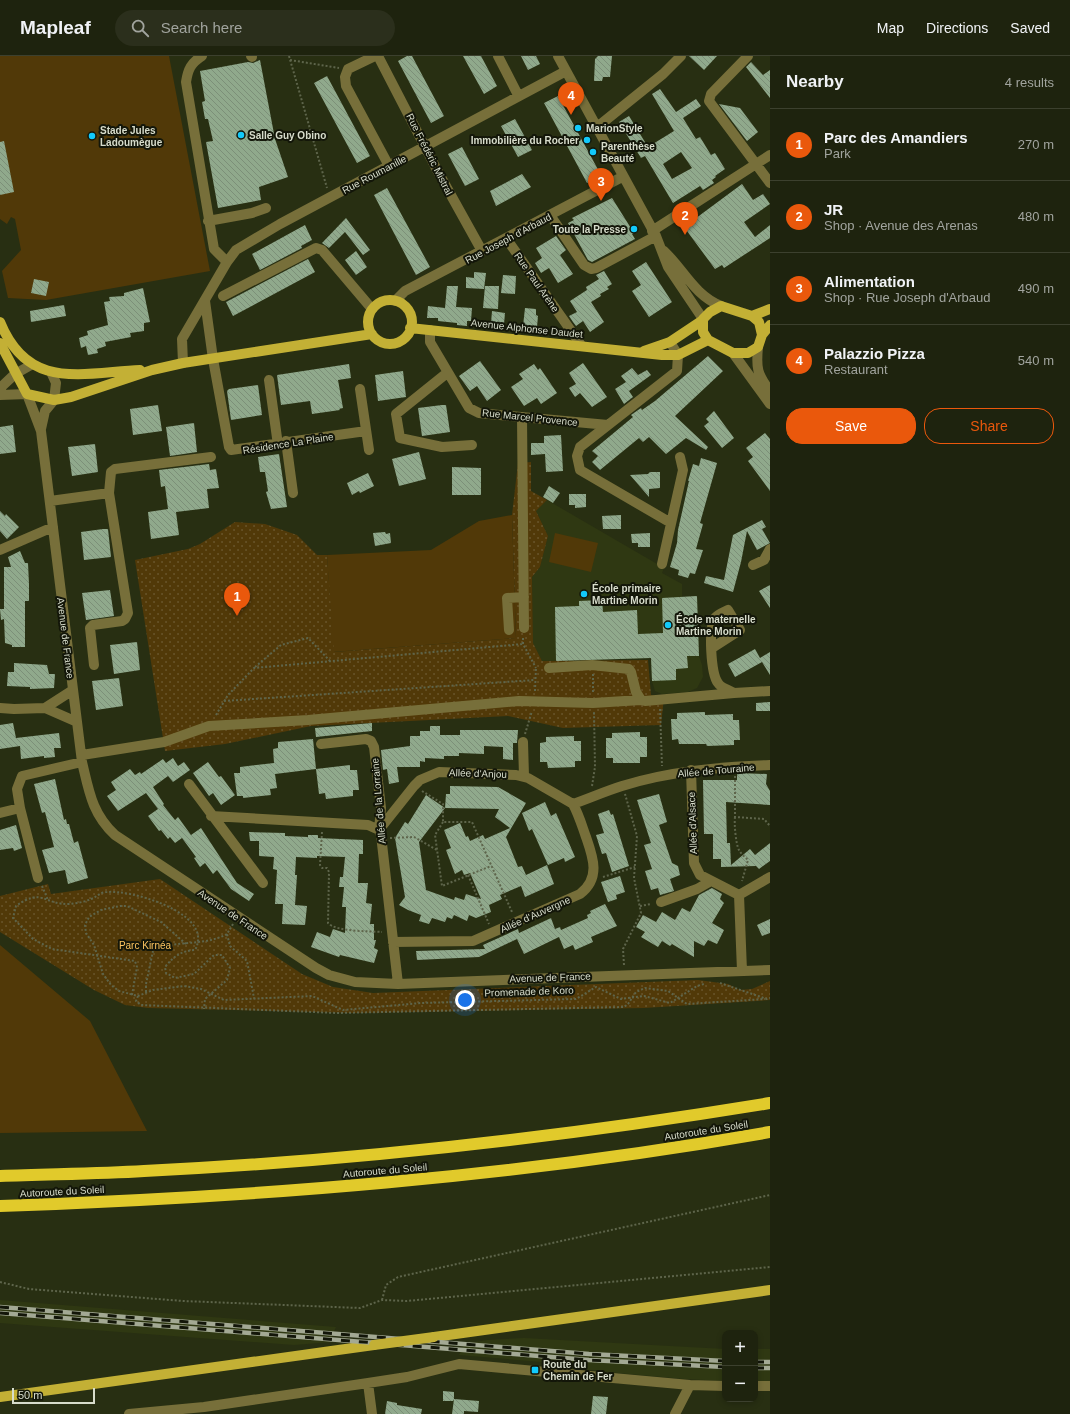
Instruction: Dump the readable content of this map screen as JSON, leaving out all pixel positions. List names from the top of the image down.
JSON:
{
  "streets": {
    "highway": ["Autoroute du Soleil"],
    "main road": ["Avenue Alphonse Daudet"],
    "street": [
      "Rue Frédéric Mistral",
      "Rue Roumanille",
      "Rue Joseph d'Arbaud",
      "Rue Paul Arène",
      "Rue Marcel Provence",
      "Résidence La Plaine",
      "Avenue de France",
      "Allée de Touraine",
      "Allée d'Anjou",
      "Allée de la Lorraine",
      "Allée d'Alsace",
      "Allée d'Auvergne"
    ],
    "path": ["Promenade de Koro"]
  },
  "crossings": [
    ["Rue Frédéric Mistral", "Rue Roumanille"],
    ["Rue Frédéric Mistral", "Rue Joseph d'Arbaud"],
    ["Rue Joseph d'Arbaud", "Rue Paul Arène"],
    ["Rue Joseph d'Arbaud", "Avenue Alphonse Daudet"],
    ["Rue Paul Arène", "Avenue Alphonse Daudet"],
    ["Avenue Alphonse Daudet", "Rue Marcel Provence"],
    ["Avenue de France", "Allée de la Lorraine"],
    ["Allée de Touraine", "Allée d'Alsace"],
    ["Allée d'Anjou", "Allée de la Lorraine"],
    ["Allée de la Lorraine", "Allée d'Auvergne"]
  ],
  "parks": ["Parc Kirnéa"],
  "places": {
    "other": [
      "MarionStyle",
      "Salle Guy Obino",
      "Stade Jules Ladoumègue",
      "Immobilière du Rocher",
      "Parenthèse Beauté",
      "Toute la Presse",
      "École primaire Martine Morin",
      "École maternelle Martine Morin"
    ],
    "transit": ["Route du Chemin de Fer"]
  },
  "scale_bar": "50 m",
  "page": {
    "header": "Mapleaf",
    "search": "Search here",
    "nav": ["Map", "Directions", "Saved"],
    "heading": ["Nearby", "4 results"],
    "pins": [
      "4",
      "3",
      "2",
      "1"
    ],
    "list": [
      {
        "mark": "1",
        "name": "Parc des Amandiers",
        "note": "Park",
        "value": "270 m"
      },
      {
        "mark": "2",
        "name": "JR",
        "note": "Shop · Avenue des Arenas",
        "value": "480 m"
      },
      {
        "mark": "3",
        "name": "Alimentation",
        "note": "Shop · Rue Joseph d'Arbaud",
        "value": "490 m"
      },
      {
        "mark": "4",
        "name": "Palazzio Pizza",
        "note": "Restaurant",
        "value": "540 m"
      }
    ],
    "buttons": ["Save", "Share"],
    "map_buttons": ["+", "−"],
    "scale": "50 m"
  }
}
